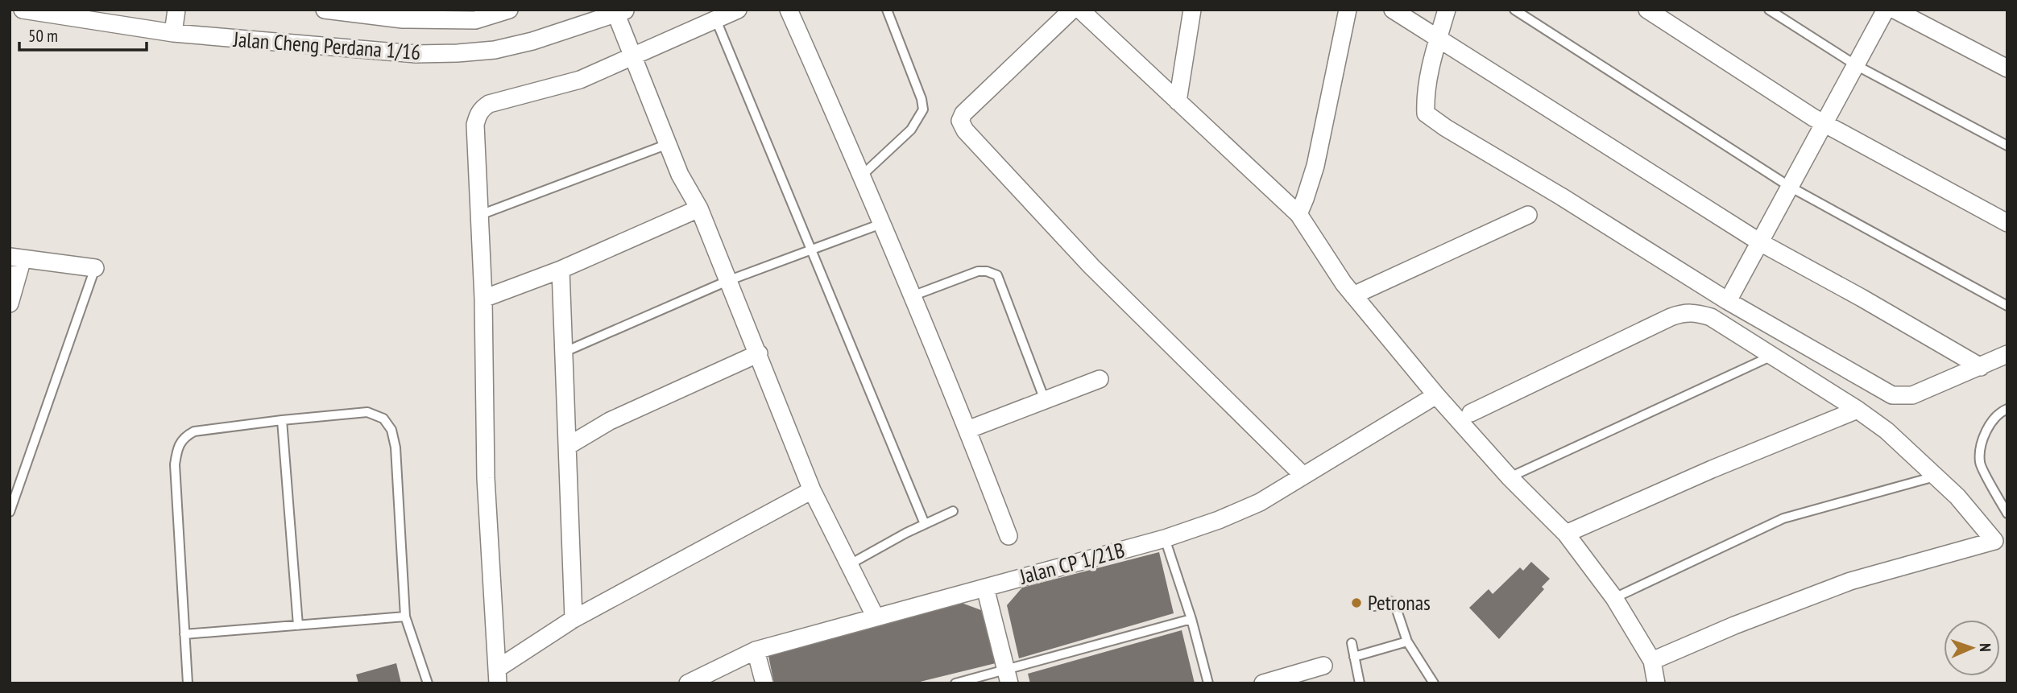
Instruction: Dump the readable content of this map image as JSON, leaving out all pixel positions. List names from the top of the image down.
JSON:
{
  "streets": {
    "street": ["Jalan Cheng Perdana 1/16", "Jalan CP 1/21B"]
  },
  "places": ["Petronas"],
  "scale_bar": "50 m",
  "north": "right"
}
